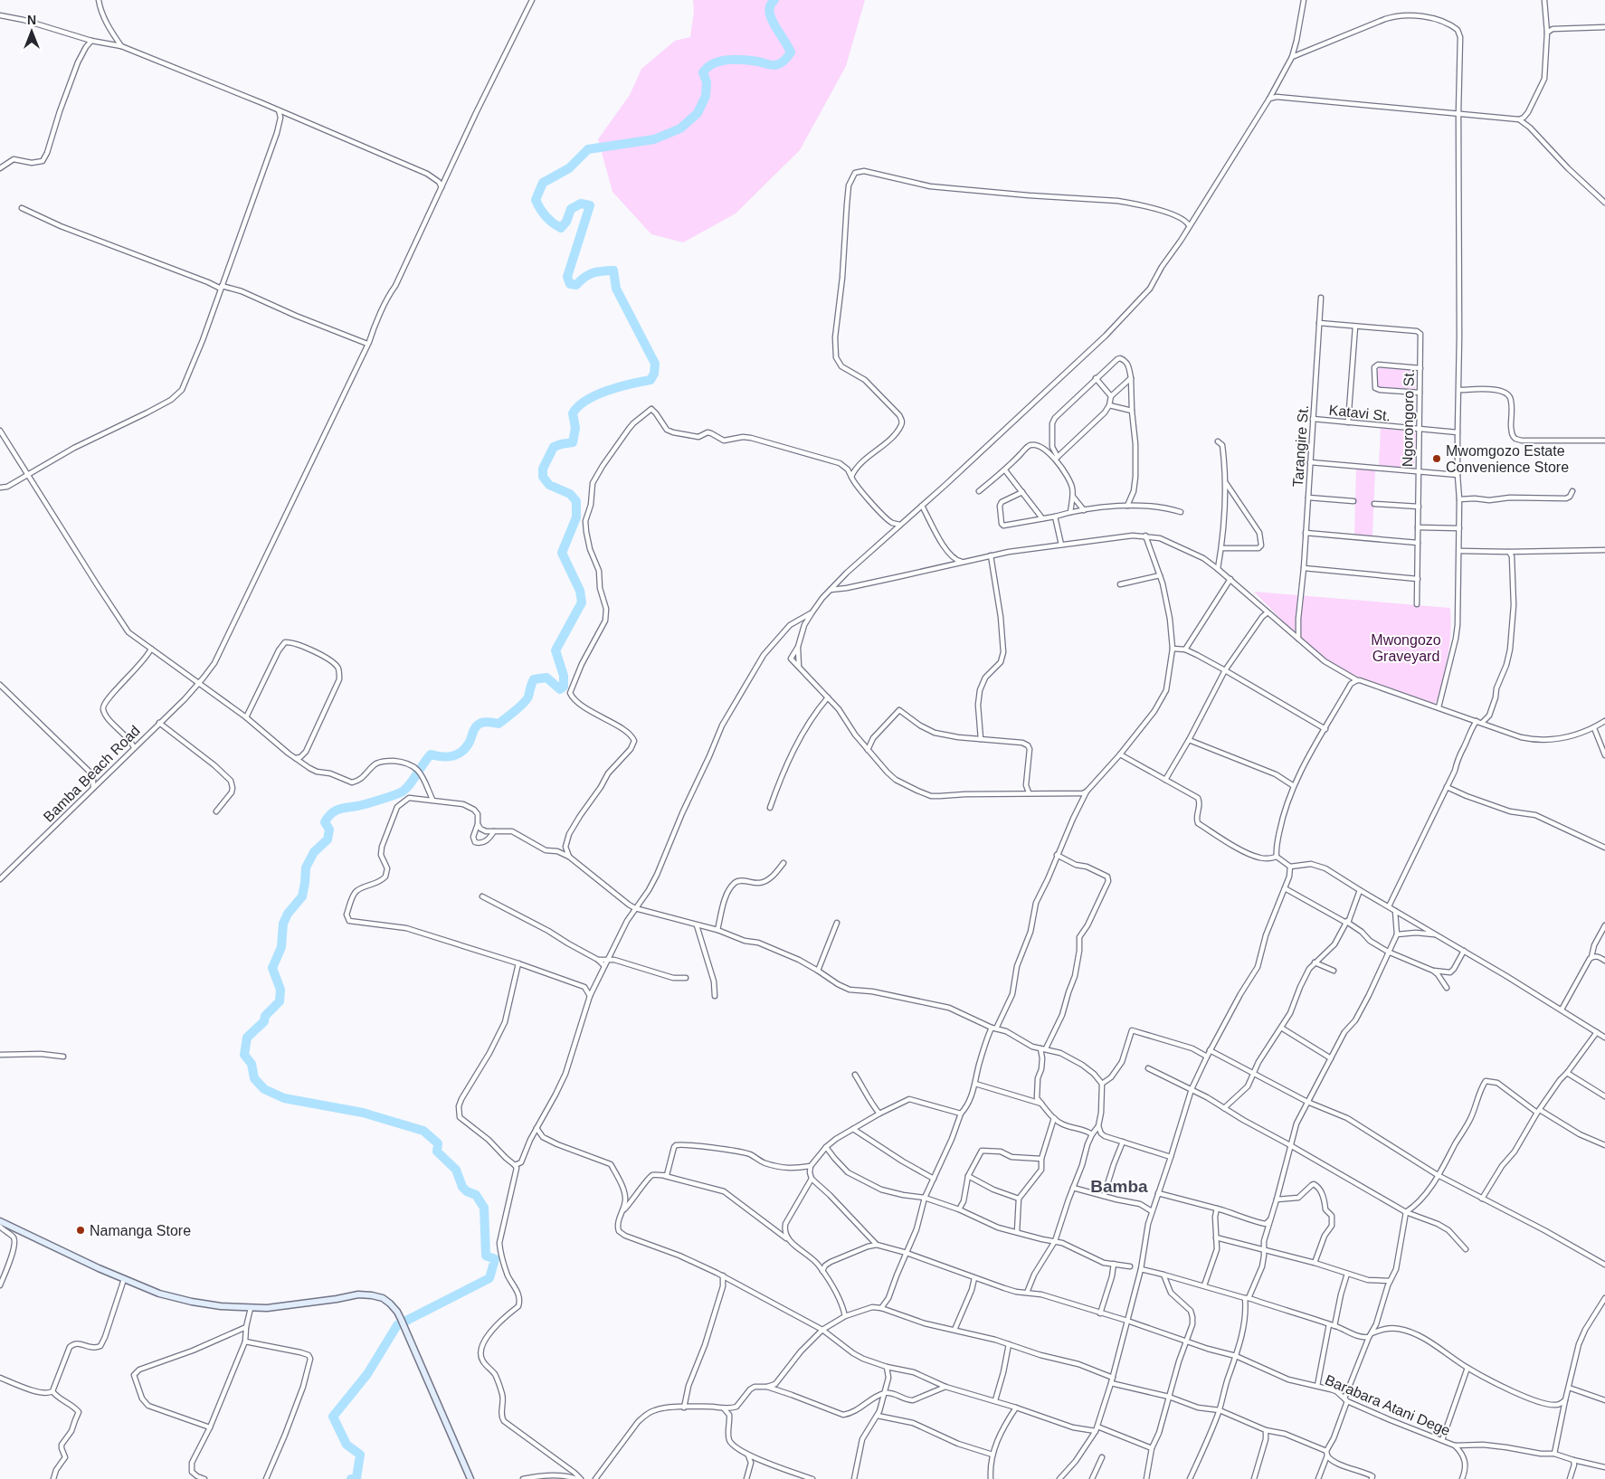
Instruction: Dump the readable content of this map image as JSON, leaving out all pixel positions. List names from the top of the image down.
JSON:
{
  "streets": {
    "street": [
      "Katavi St.",
      "Ngorongoro St.",
      "Tarangire St.",
      "Bamba Beach Road",
      "Barabara Atani Dege"
    ]
  },
  "crossings": [
    ["Katavi St.", "Ngorongoro St."],
    ["Katavi St.", "Tarangire St."],
    ["Ngorongoro St.", "Tarangire St."]
  ],
  "districts": ["Bamba"],
  "parks": ["Mwongozo Graveyard"],
  "places": ["Mwomgozo Estate Convenience Store", "Namanga Store"],
  "north": "top"
}
